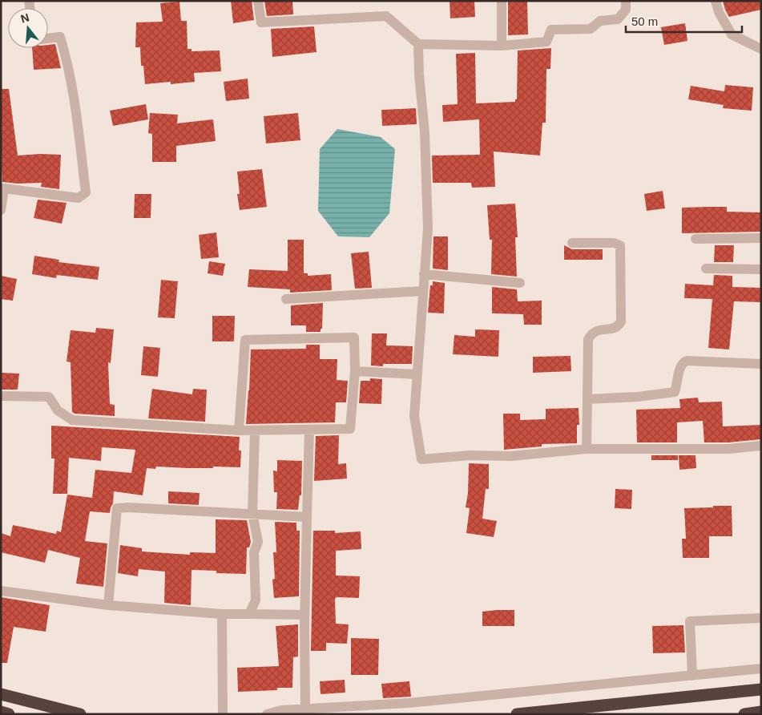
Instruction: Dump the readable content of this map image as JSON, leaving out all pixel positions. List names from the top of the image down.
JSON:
{
  "scale_bar": "50 m",
  "north": "top"
}
